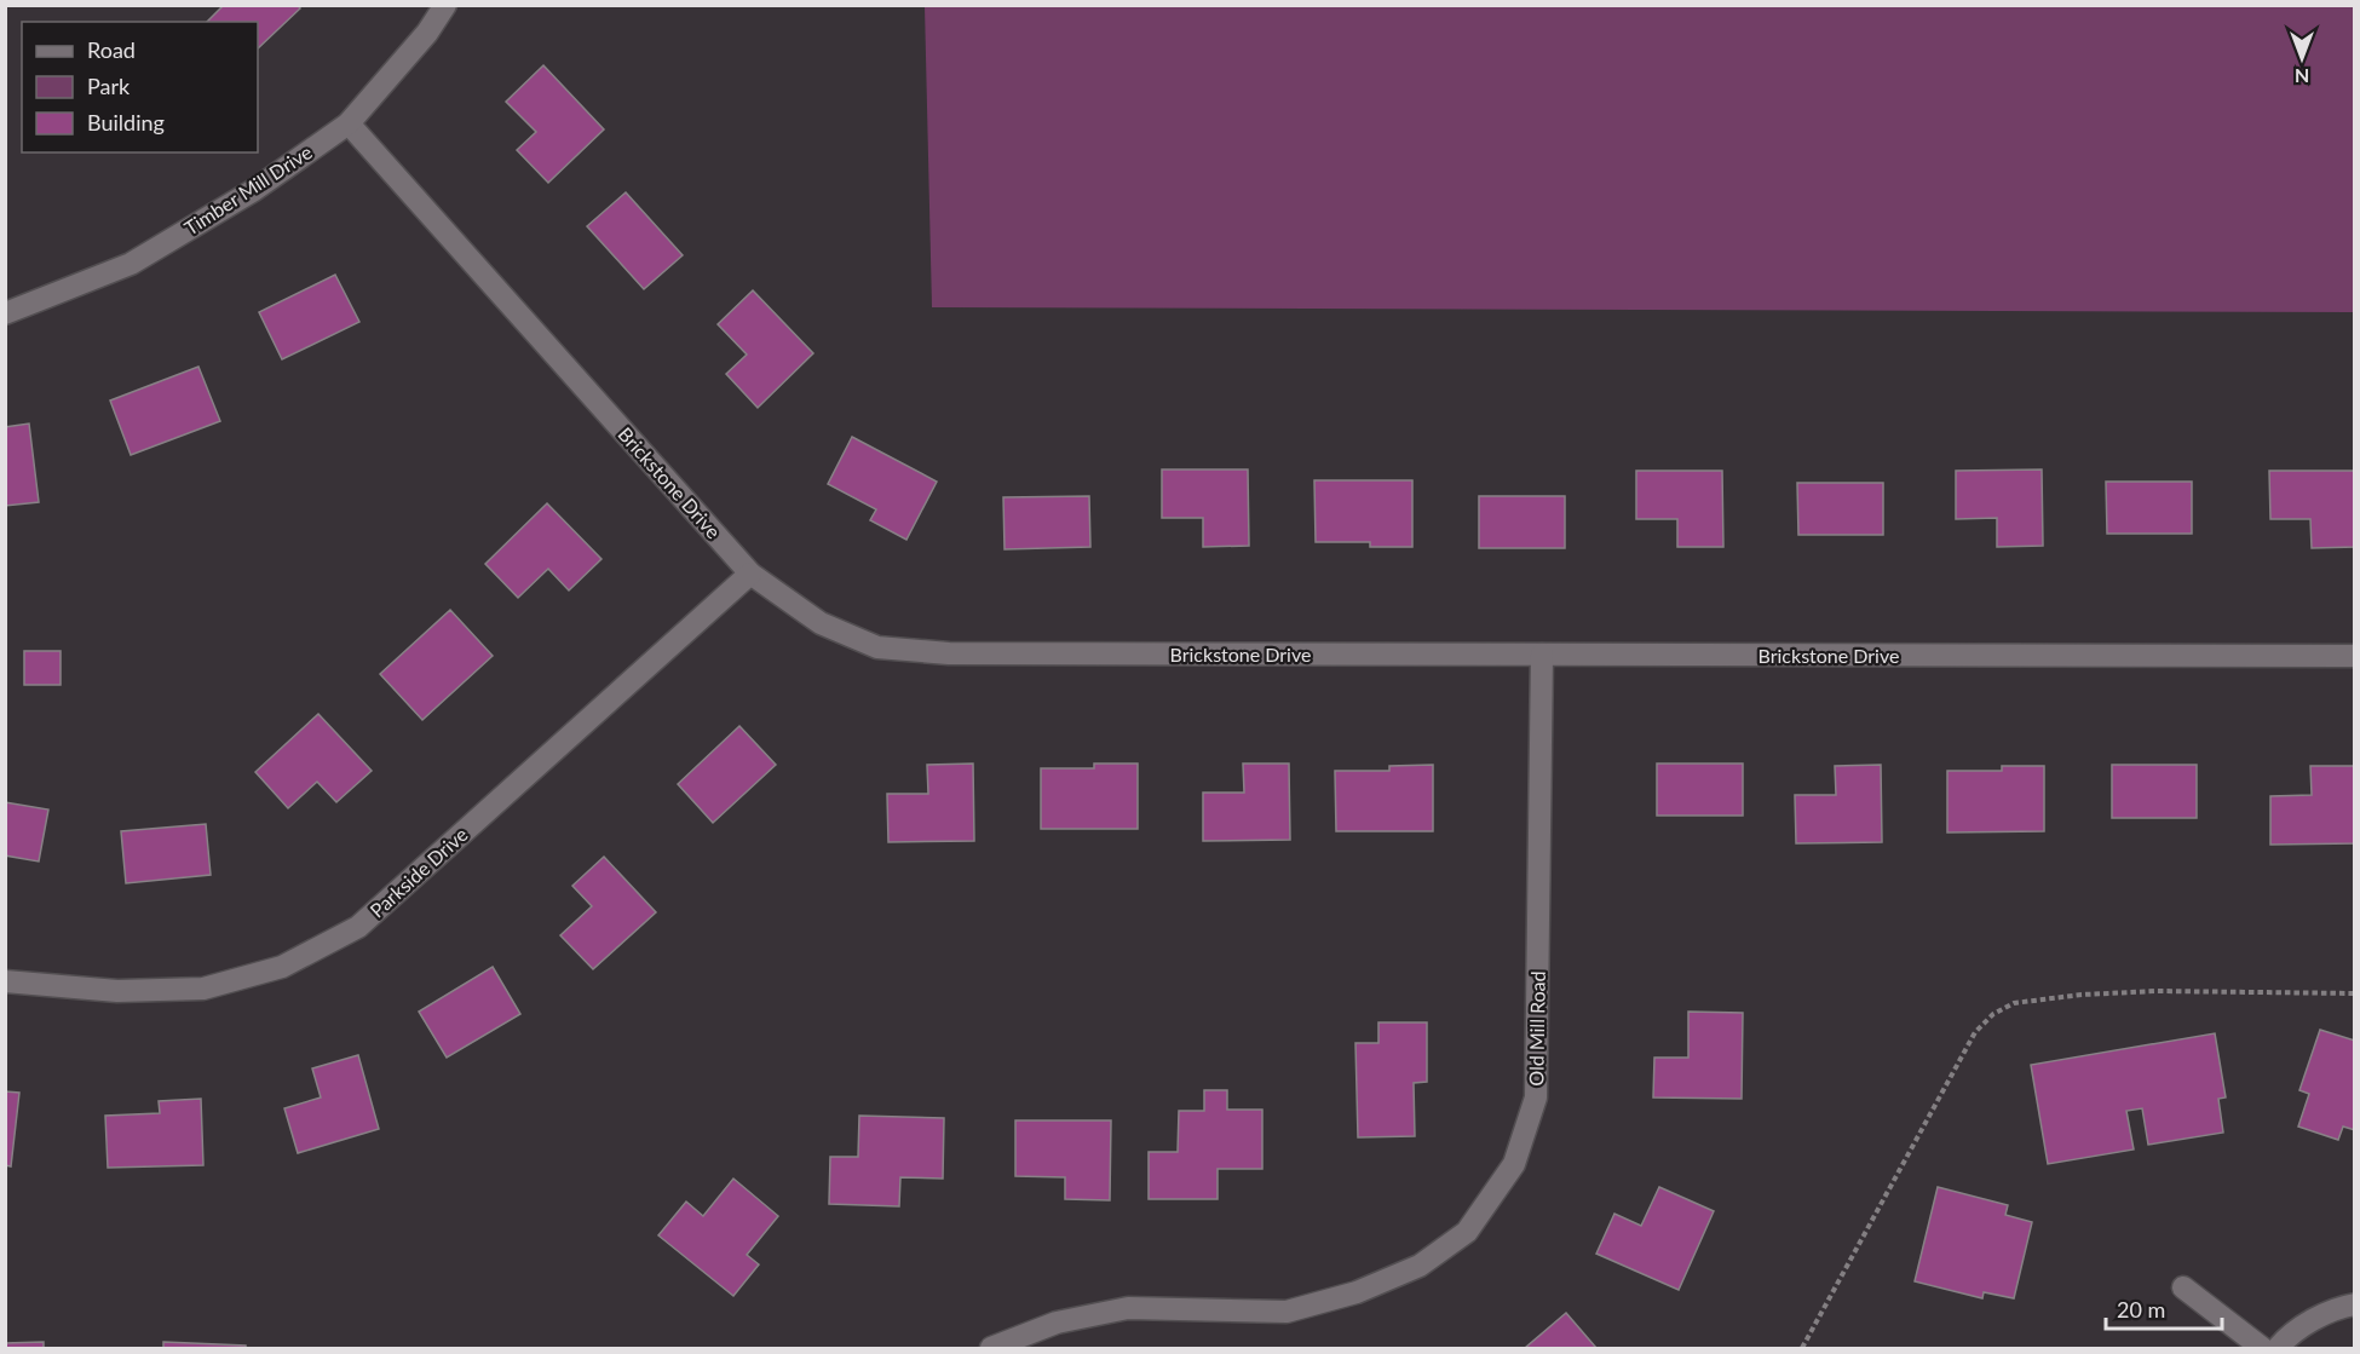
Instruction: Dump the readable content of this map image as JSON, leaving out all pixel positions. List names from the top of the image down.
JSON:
{
  "streets": {
    "street": [
      "Timber Mill Drive",
      "Brickstone Drive",
      "Parkside Drive",
      "Old Mill Road"
    ]
  },
  "crossings": [
    ["Timber Mill Drive", "Brickstone Drive"],
    ["Brickstone Drive", "Parkside Drive"],
    ["Brickstone Drive", "Old Mill Road"]
  ],
  "legend": ["Road", "Park", "Building"],
  "scale_bar": "20 m",
  "north": "bottom"
}
